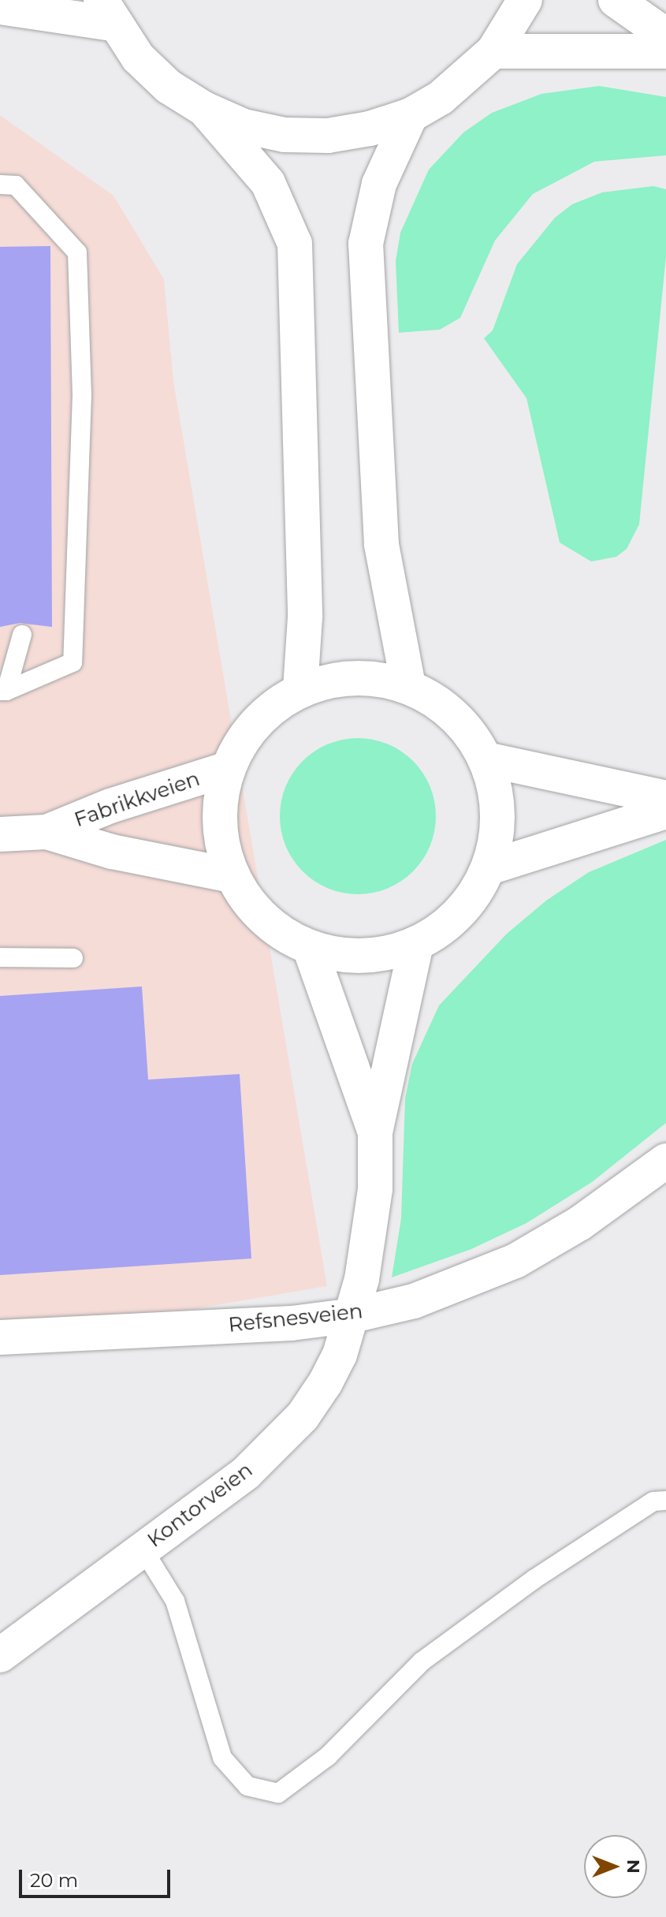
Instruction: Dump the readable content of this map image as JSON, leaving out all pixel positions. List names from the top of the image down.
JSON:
{
  "streets": {
    "street": ["Fabrikkveien", "Refsnesveien", "Kontorveien"]
  },
  "crossings": [
    ["Refsnesveien", "Kontorveien"]
  ],
  "scale_bar": "20 m",
  "north": "right"
}
